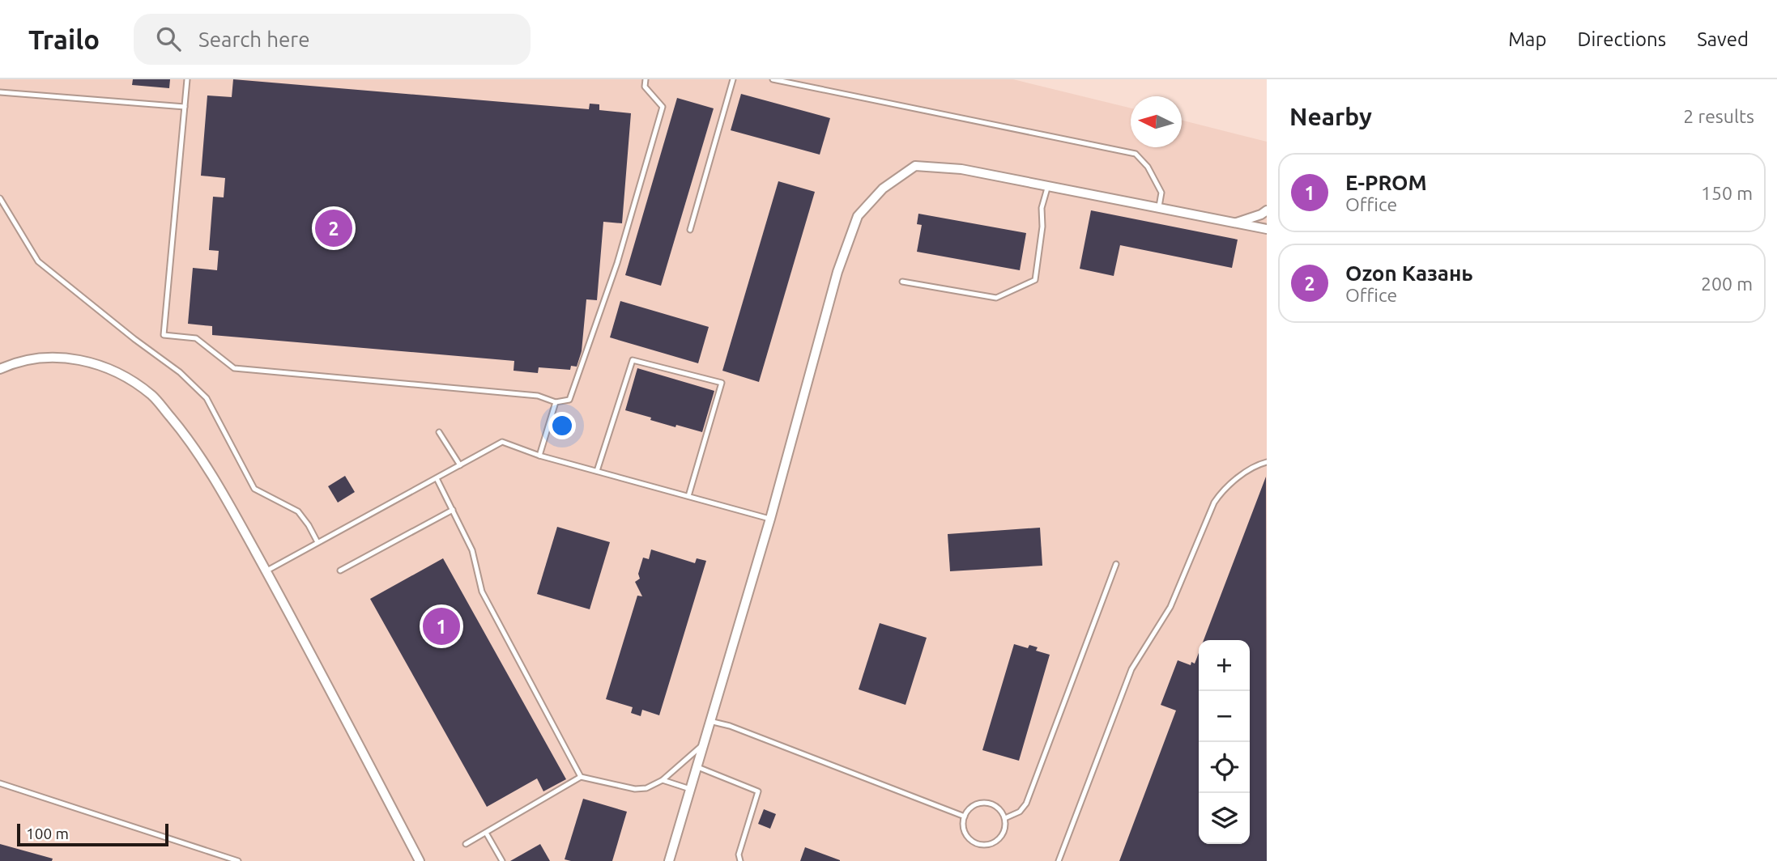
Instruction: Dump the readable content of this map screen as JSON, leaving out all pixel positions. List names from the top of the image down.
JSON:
{
  "scale_bar": "100 m",
  "north": "left",
  "page": {
    "header": "Trailo",
    "search": "Search here",
    "nav": ["Map", "Directions", "Saved"],
    "heading": ["Nearby", "2 results"],
    "list": [
      {
        "mark": "1",
        "name": "E-PROM",
        "note": "Office",
        "value": "150 m"
      },
      {
        "mark": "2",
        "name": "Ozon Казань",
        "note": "Office",
        "value": "200 m"
      }
    ],
    "pins": ["2", "1"],
    "map_buttons": ["+", "−"],
    "scale": "100 m"
  }
}
